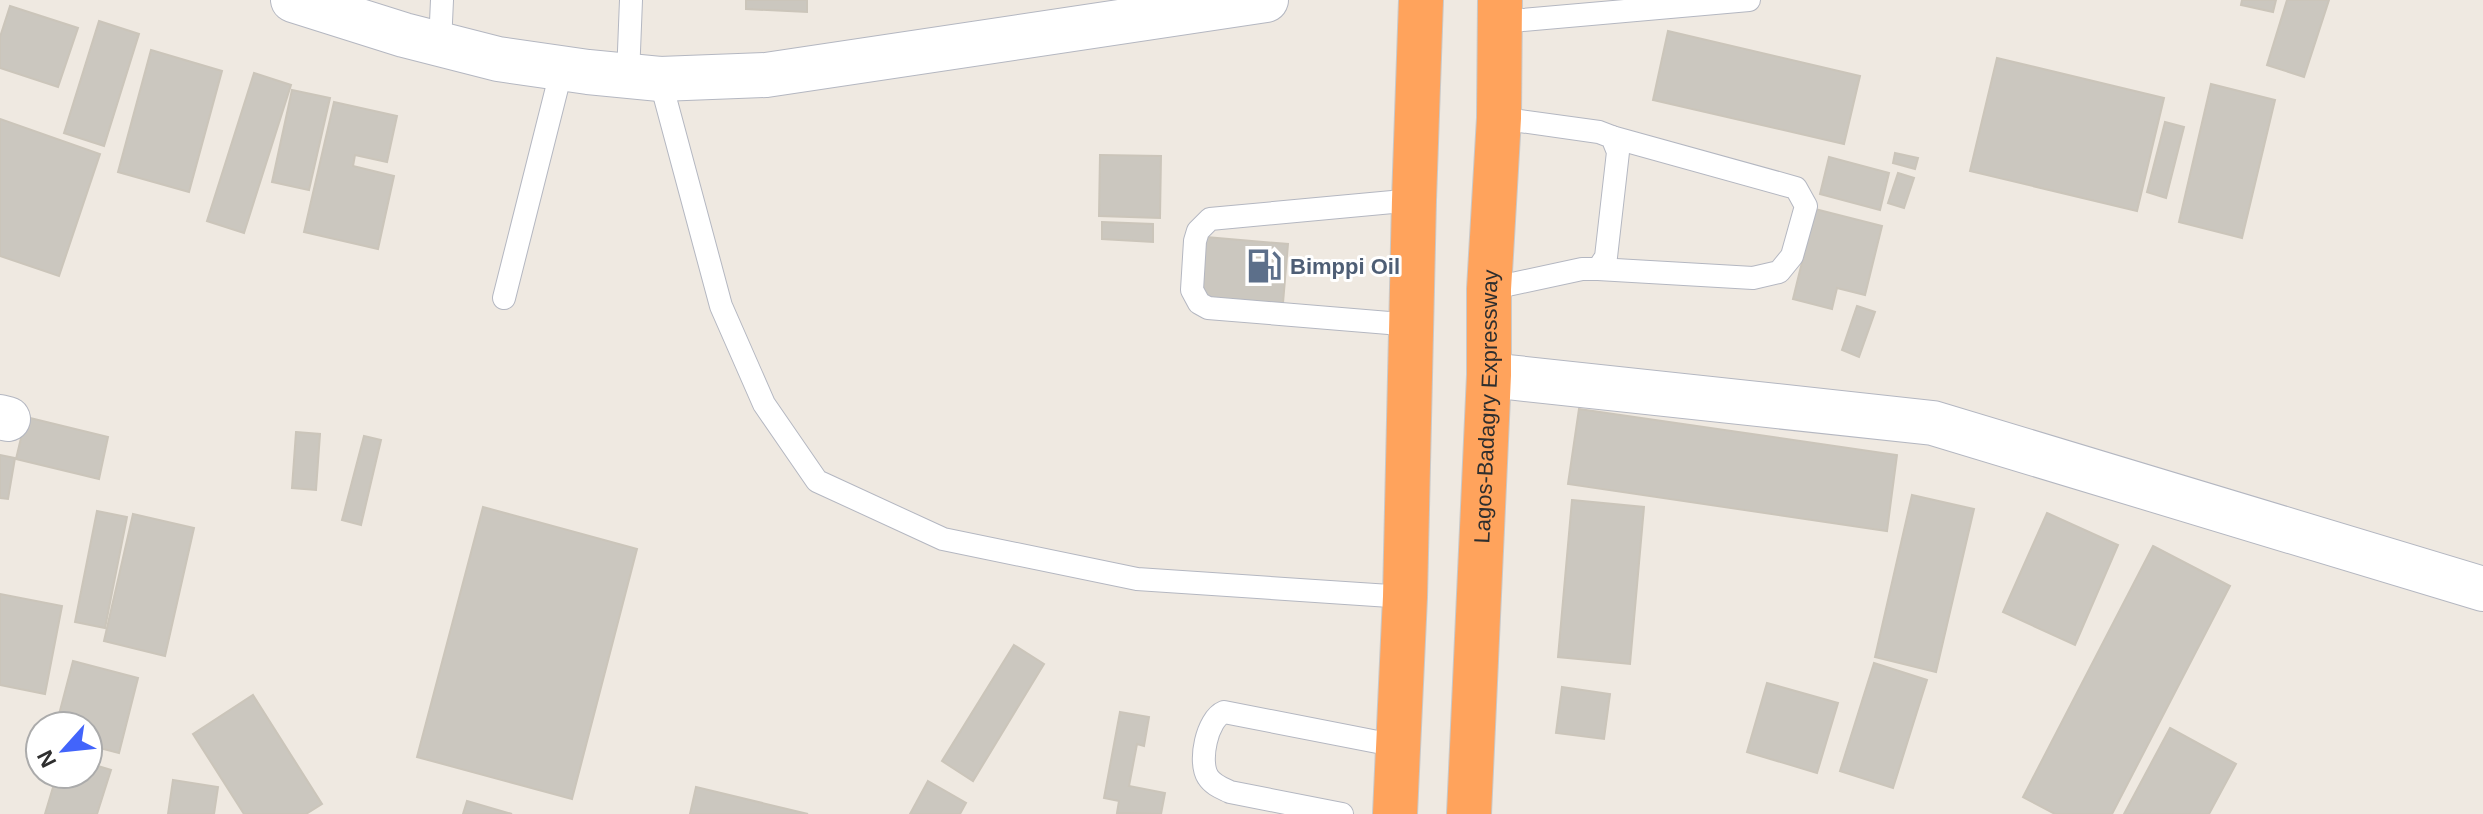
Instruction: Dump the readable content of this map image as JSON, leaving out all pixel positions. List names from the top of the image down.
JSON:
{
  "streets": {
    "highway": ["Lagos-Badagry Expressway"]
  },
  "places": {
    "fuel station": ["Bimppi Oil"]
  },
  "north": "bottom left"
}
